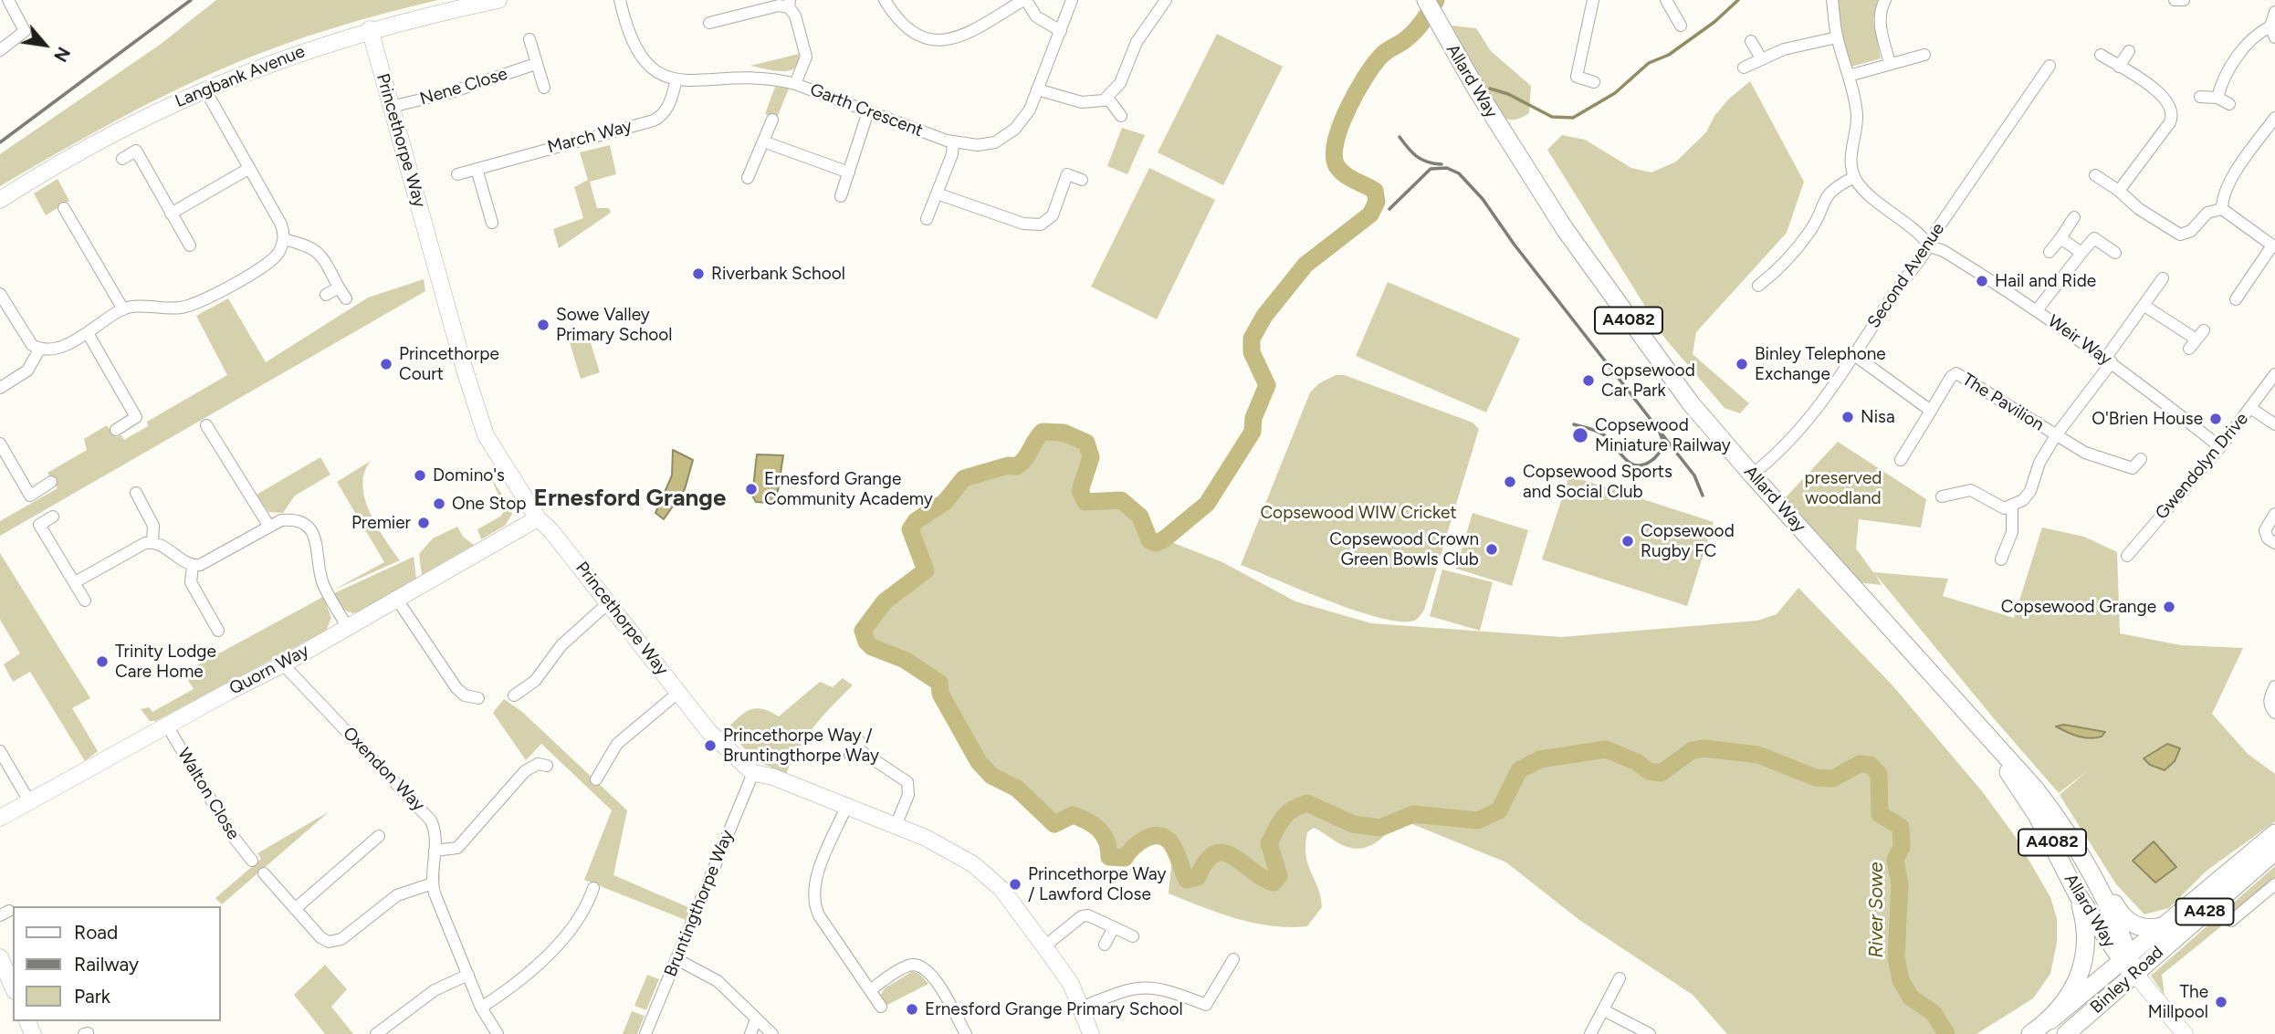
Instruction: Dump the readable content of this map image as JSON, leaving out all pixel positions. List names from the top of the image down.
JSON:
{
  "streets": {
    "main road": [
      "Allard Way",
      "A4082",
      "A428",
      "Binley Road"
    ],
    "street": [
      "Langbank Avenue",
      "Nene Close",
      "Garth Crescent",
      "March Way",
      "Princethorpe Way",
      "Second Avenue",
      "Weir Way",
      "The Pavilion",
      "Gwendolyn Drive",
      "Quorn Way",
      "Oxendon Way",
      "Walton Close",
      "Bruntingthorpe Way"
    ]
  },
  "crossings": [
    ["Langbank Avenue", "Princethorpe Way"],
    ["Allard Way", "Second Avenue"],
    ["Allard Way", "Binley Road"],
    ["Nene Close", "Princethorpe Way"],
    ["Garth Crescent", "March Way"],
    ["Princethorpe Way", "Quorn Way"],
    ["Princethorpe Way", "Bruntingthorpe Way"],
    ["Second Avenue", "Weir Way"],
    ["Weir Way", "Gwendolyn Drive"],
    ["Quorn Way", "Oxendon Way"],
    ["Quorn Way", "Walton Close"],
    ["A428", "Binley Road"]
  ],
  "districts": ["Ernesford Grange"],
  "water": ["River Sowe"],
  "parks": ["preserved woodland", "Copsewood WIW Cricket"],
  "places": [
    "Riverbank School",
    "Hail and Ride",
    "Sowe Valley Primary School",
    "Princethorpe Court",
    "Binley Telephone Exchange",
    "Copsewood Car Park",
    "Nisa",
    "O'Brien House",
    "Copsewood Miniature Railway",
    "Domino's",
    "Copsewood Sports and Social Club",
    "Ernesford Grange Community Academy",
    "One Stop",
    "Premier",
    "Copsewood Rugby FC",
    "Copsewood Crown Green Bowls Club",
    "Copsewood Grange",
    "Trinity Lodge Care Home",
    "Princethorpe Way / Bruntingthorpe Way",
    "Princethorpe Way / Lawford Close",
    "The Millpool",
    "Ernesford Grange Primary School"
  ],
  "legend": ["Road", "Railway", "Park"],
  "north": "bottom right"
}
